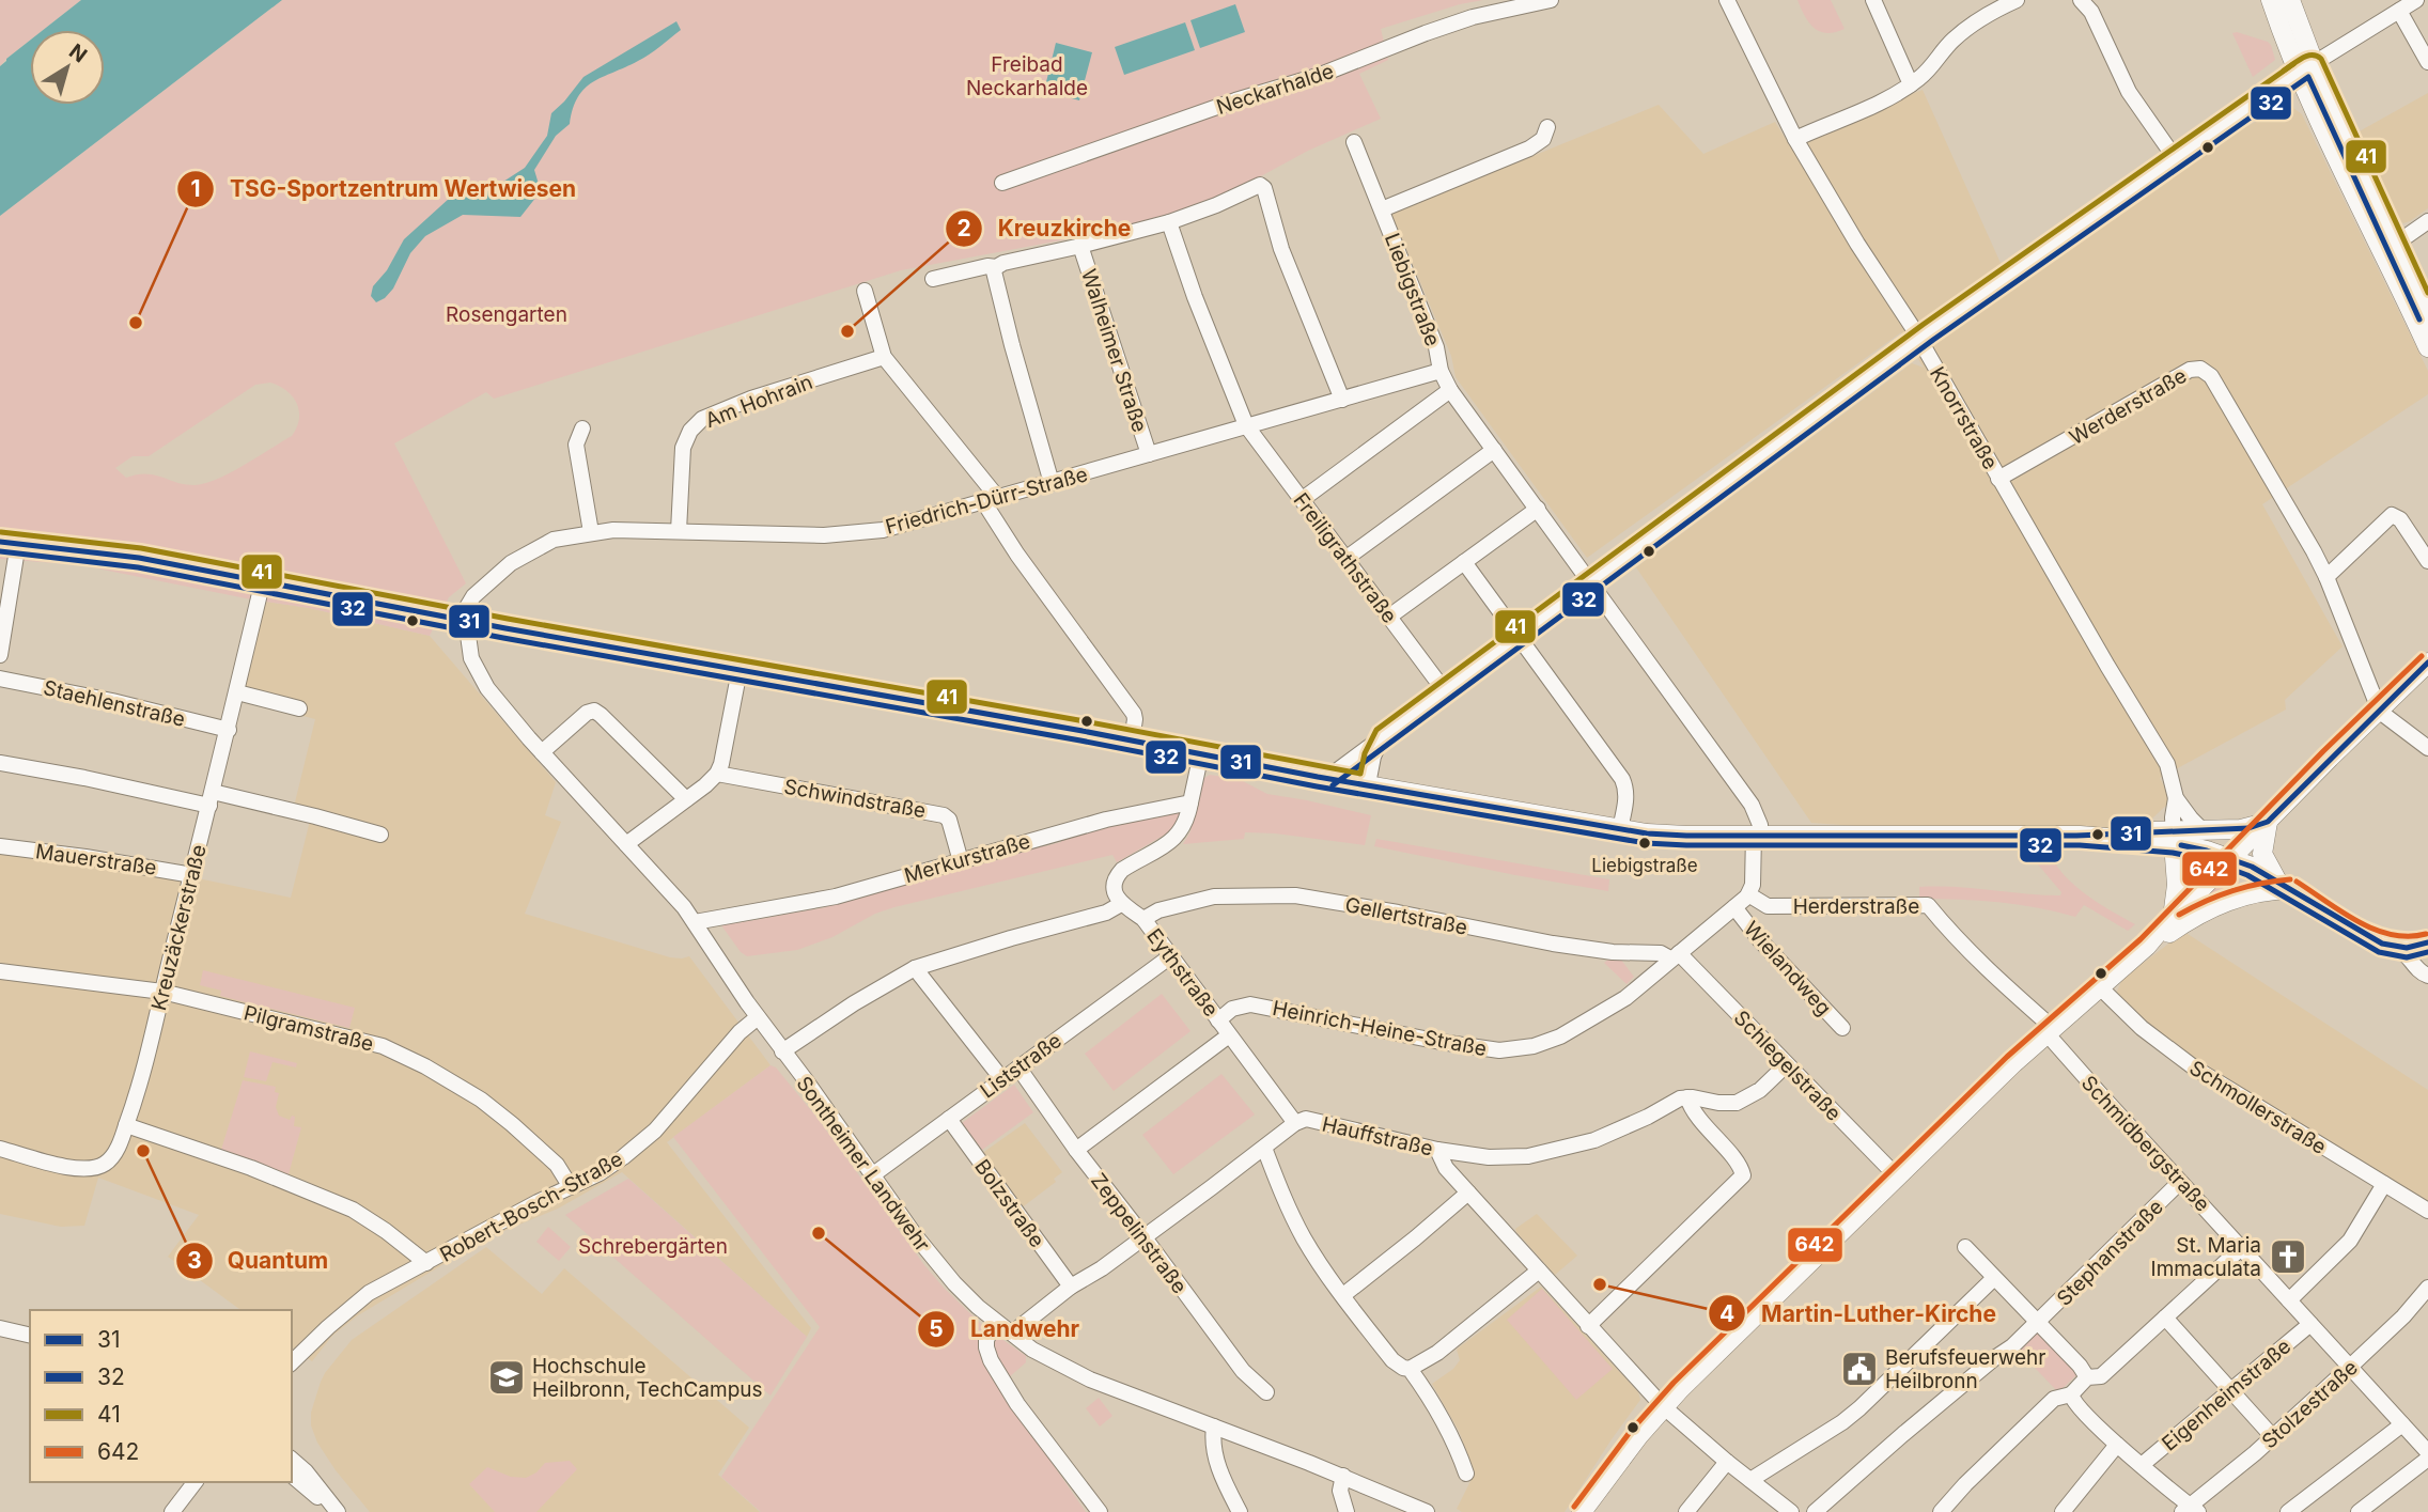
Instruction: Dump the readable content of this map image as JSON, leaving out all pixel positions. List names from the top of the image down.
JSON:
{
  "streets": {
    "street": [
      "Neckarhalde",
      "Liebigstraße",
      "Walheimer Straße",
      "Am Hohrain",
      "Werderstraße",
      "Knorrstraße",
      "Friedrich-Dürr-Straße",
      "Freiligrathstraße",
      "Staehlenstraße",
      "Schwindstraße",
      "Merkurstraße",
      "Mauerstraße",
      "Herderstraße",
      "Gellertstraße",
      "Kreuzäckerstraße",
      "Wielandweg",
      "Eythstraße",
      "Pilgramstraße",
      "Heinrich-Heine-Straße",
      "Liststraße",
      "Schlegelstraße",
      "Schmollerstraße",
      "Hauffstraße",
      "Schmidbergstraße",
      "Sontheimer Landwehr",
      "Bolzstraße",
      "Robert-Bosch-Straße",
      "Zeppelinstraße",
      "Stephanstraße",
      "Eigenheimstraße",
      "Stolzestraße"
    ]
  },
  "crossings": [
    ["Liebigstraße", "Friedrich-Dürr-Straße"],
    ["Walheimer Straße", "Friedrich-Dürr-Straße"],
    ["Am Hohrain", "Friedrich-Dürr-Straße"],
    ["Werderstraße", "Knorrstraße"],
    ["Friedrich-Dürr-Straße", "Freiligrathstraße"],
    ["Friedrich-Dürr-Straße", "Sontheimer Landwehr"],
    ["Staehlenstraße", "Kreuzäckerstraße"],
    ["Schwindstraße", "Merkurstraße"],
    ["Merkurstraße", "Sontheimer Landwehr"],
    ["Mauerstraße", "Kreuzäckerstraße"],
    ["Herderstraße", "Heinrich-Heine-Straße"],
    ["Herderstraße", "Schmidbergstraße"],
    ["Gellertstraße", "Eythstraße"],
    ["Gellertstraße", "Heinrich-Heine-Straße"],
    ["Gellertstraße", "Schlegelstraße"],
    ["Kreuzäckerstraße", "Pilgramstraße"],
    ["Wielandweg", "Heinrich-Heine-Straße"],
    ["Eythstraße", "Heinrich-Heine-Straße"],
    ["Eythstraße", "Liststraße"],
    ["Eythstraße", "Hauffstraße"],
    ["Pilgramstraße", "Robert-Bosch-Straße"],
    ["Heinrich-Heine-Straße", "Schlegelstraße"],
    ["Liststraße", "Sontheimer Landwehr"],
    ["Liststraße", "Bolzstraße"],
    ["Liststraße", "Zeppelinstraße"],
    ["Hauffstraße", "Sontheimer Landwehr"],
    ["Hauffstraße", "Bolzstraße"],
    ["Hauffstraße", "Zeppelinstraße"],
    ["Schmidbergstraße", "Stephanstraße"],
    ["Schmidbergstraße", "Eigenheimstraße"],
    ["Schmidbergstraße", "Stolzestraße"],
    ["Sontheimer Landwehr", "Robert-Bosch-Straße"]
  ],
  "parks": ["Freibad Neckarhalde", "Rosengarten", "Schrebergärten"],
  "places": {
    "other": [
      "TSG-Sportzentrum Wertwiesen",
      "Kreuzkirche",
      "Liebigstraße",
      "Quantum",
      "Landwehr",
      "Martin-Luther-Kirche"
    ],
    "church": ["St. Maria Immaculata"],
    "public building": ["Berufsfeuerwehr Heilbronn"],
    "school or university": ["Hochschule Heilbronn, TechCampus"]
  },
  "lines": [
    "transit line 41",
    "transit line 32",
    "transit line 31",
    "transit line 642"
  ],
  "legend": [
    "31",
    "32",
    "41",
    "642"
  ],
  "north": "top right"
}
